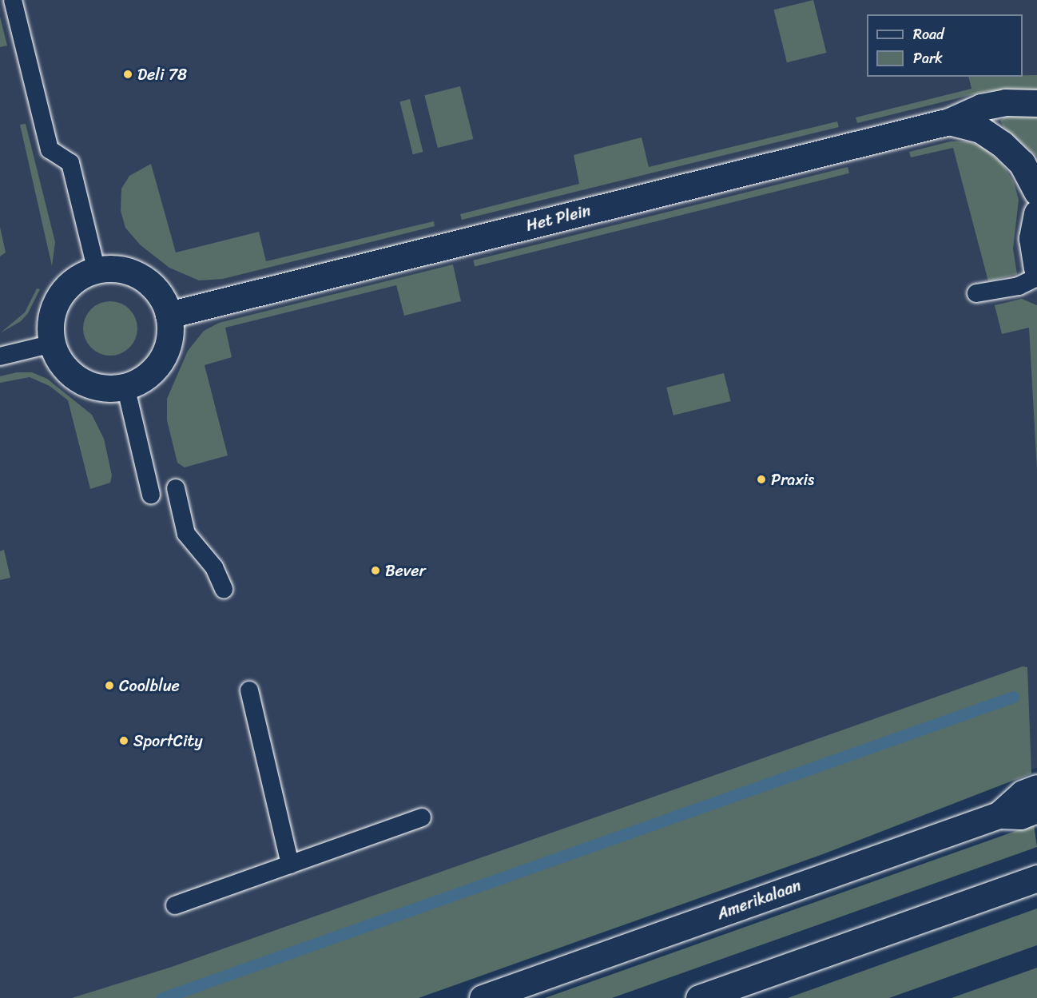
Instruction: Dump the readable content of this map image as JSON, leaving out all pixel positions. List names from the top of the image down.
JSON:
{
  "streets": {
    "street": ["Het Plein", "Amerikalaan"]
  },
  "places": [
    "Deli 78",
    "Praxis",
    "Bever",
    "Coolblue",
    "SportCity"
  ],
  "legend": ["Road", "Park"]
}
